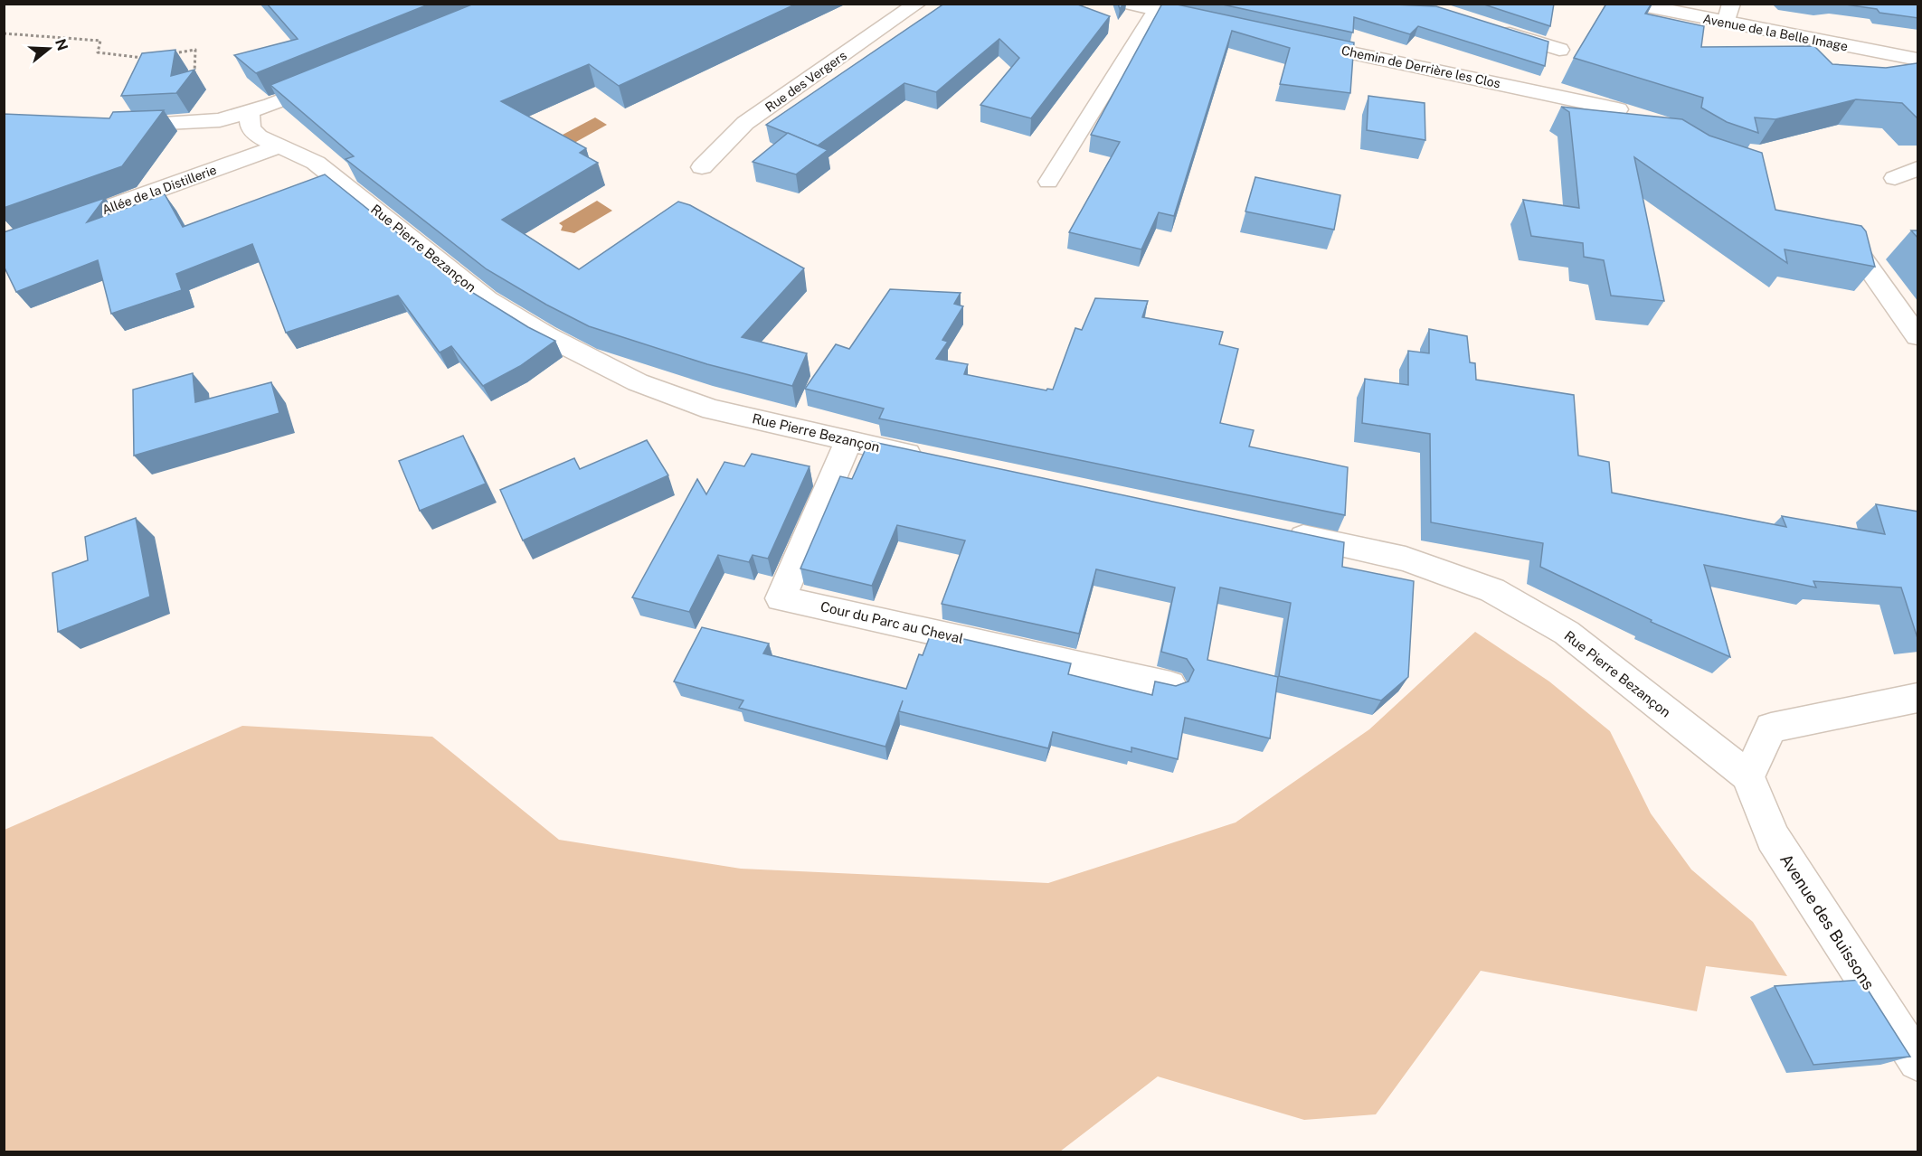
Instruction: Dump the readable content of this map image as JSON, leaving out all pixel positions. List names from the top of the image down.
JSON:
{
  "streets": {
    "street": [
      "Avenue de la Belle Image",
      "Chemin de Derrière les Clos",
      "Rue des Vergers",
      "Allée de la Distillerie",
      "Rue Pierre Bezançon",
      "Cour du Parc au Cheval",
      "Avenue des Buissons"
    ]
  },
  "crossings": [
    ["Allée de la Distillerie", "Rue Pierre Bezançon"],
    ["Rue Pierre Bezançon", "Cour du Parc au Cheval"],
    ["Rue Pierre Bezançon", "Avenue des Buissons"]
  ],
  "north": "right"
}
